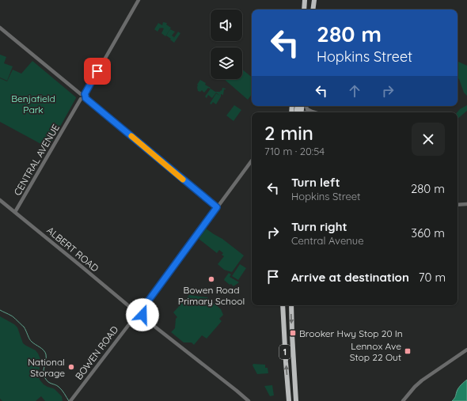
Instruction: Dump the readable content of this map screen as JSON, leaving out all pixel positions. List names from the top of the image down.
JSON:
{
  "streets": {
    "highway": ["1"],
    "street": ["CENTRAL AVENUE", "ALBERT ROAD", "BOWEN ROAD"]
  },
  "crossings": [
    ["CENTRAL AVENUE", "ALBERT ROAD"],
    ["ALBERT ROAD", "BOWEN ROAD"]
  ],
  "parks": ["Benjafield Park"],
  "places": {
    "other": ["Bowen Road Primary School", "National Storage"],
    "transit": ["Brooker Hwy Stop 20 In", "Lennox Ave Stop 22 Out"]
  },
  "page": {
    "turn": ["280 m", "Hopkins Street"],
    "heading": ["2 min", "710 m · 20:54"],
    "list": [
      {
        "name": "Turn left",
        "note": "Hopkins Street",
        "value": "280 m"
      },
      {
        "name": "Turn right",
        "note": "Central Avenue",
        "value": "360 m"
      },
      {
        "name": "Arrive at destination",
        "value": "70 m"
      }
    ]
  }
}
